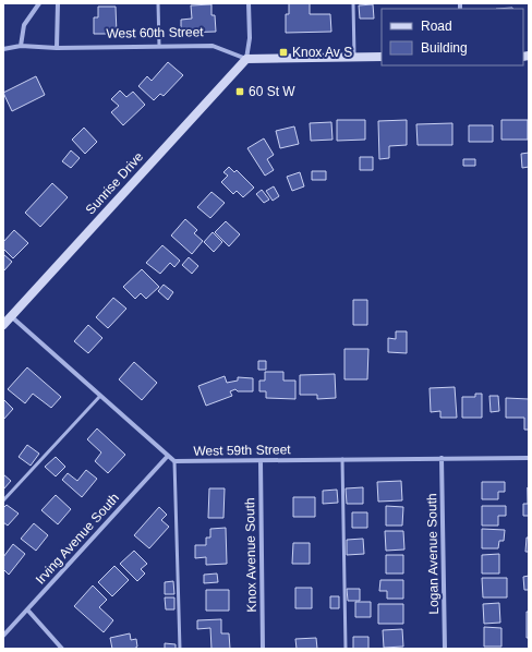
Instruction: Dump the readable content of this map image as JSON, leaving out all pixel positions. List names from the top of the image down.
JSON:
{
  "streets": {
    "street": [
      "West 60th Street",
      "Sunrise Drive",
      "West 59th Street",
      "Irving Avenue South",
      "Logan Avenue South",
      "Knox Avenue South"
    ]
  },
  "crossings": [
    ["West 60th Street", "Sunrise Drive"],
    ["West 59th Street", "Logan Avenue South"],
    ["West 59th Street", "Knox Avenue South"]
  ],
  "places": {
    "transit": ["Knox Av S", "60 St W"]
  },
  "legend": ["Road", "Building"]
}
